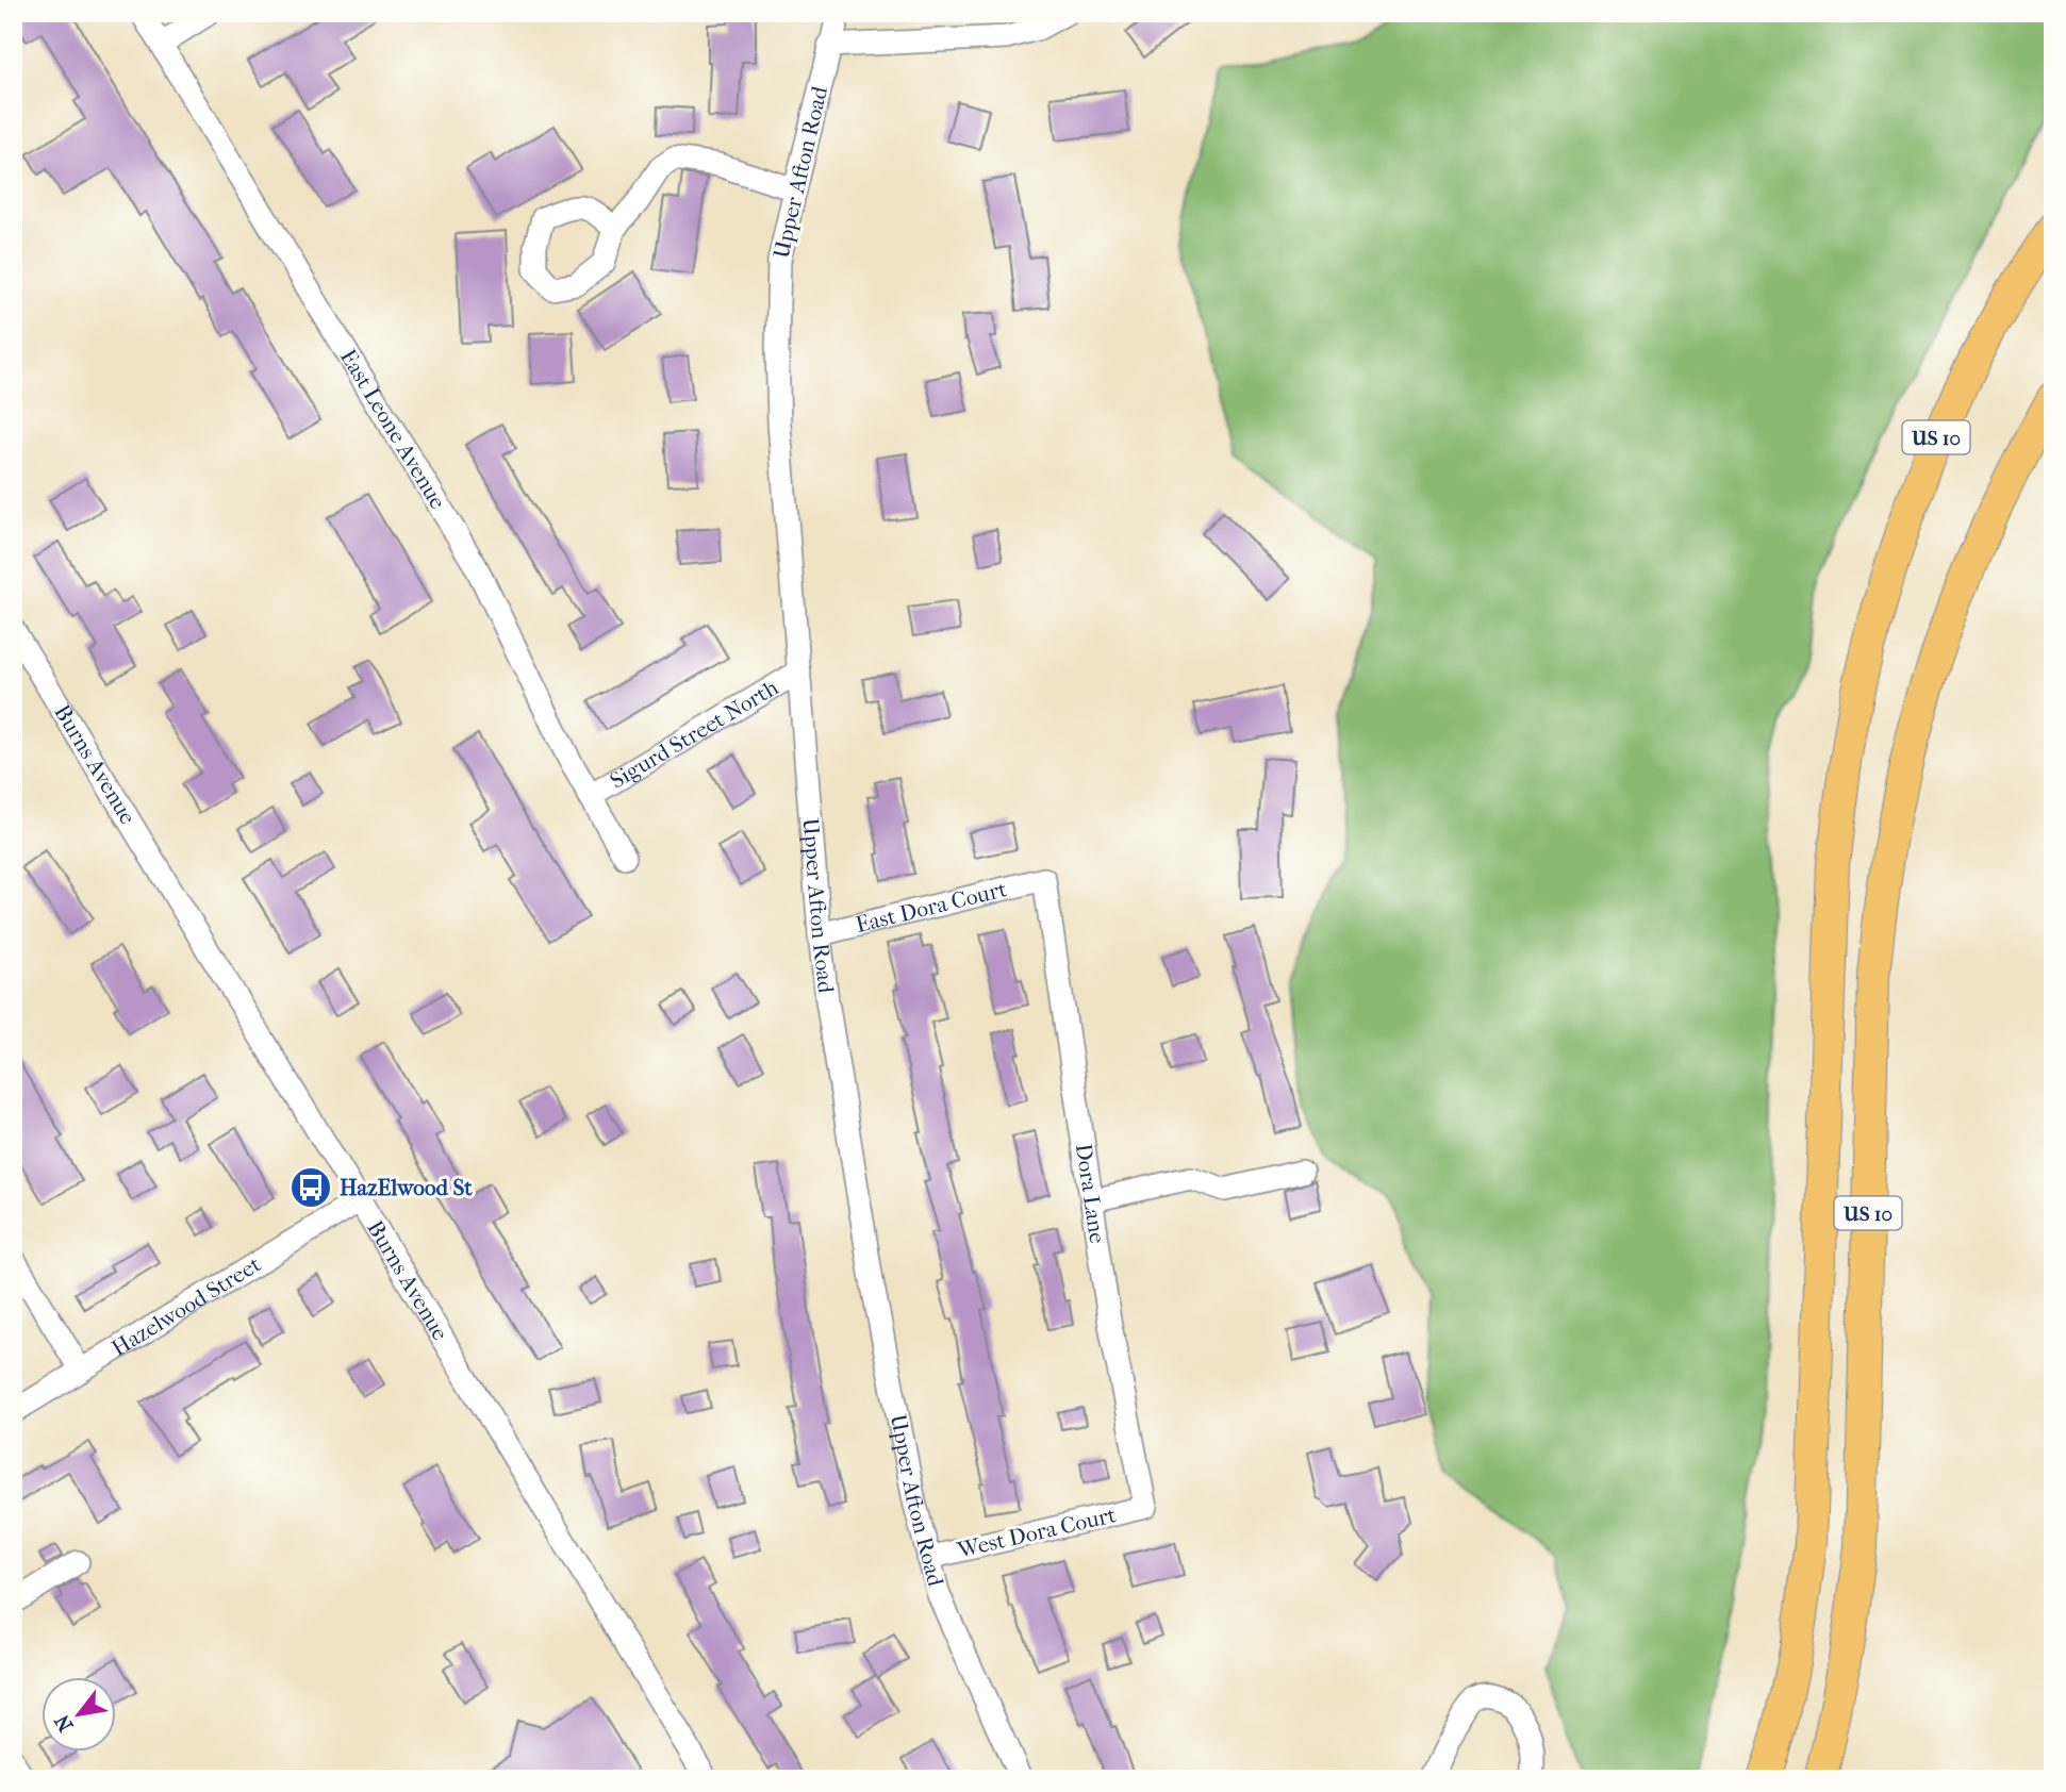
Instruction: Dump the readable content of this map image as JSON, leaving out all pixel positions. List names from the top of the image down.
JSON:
{
  "streets": {
    "highway": ["US 10"],
    "street": [
      "Upper Afton Road",
      "East Leone Avenue",
      "Sigurd Street North",
      "Burns Avenue",
      "East Dora Court",
      "Dora Lane",
      "Hazelwood Street",
      "West Dora Court"
    ]
  },
  "crossings": [
    ["Upper Afton Road", "Sigurd Street North"],
    ["Upper Afton Road", "East Dora Court"],
    ["Upper Afton Road", "West Dora Court"],
    ["East Leone Avenue", "Sigurd Street North"],
    ["Burns Avenue", "Hazelwood Street"],
    ["East Dora Court", "Dora Lane"],
    ["Dora Lane", "West Dora Court"]
  ],
  "places": {
    "bus stop": ["HazElwood St"]
  },
  "north": "bottom left"
}
